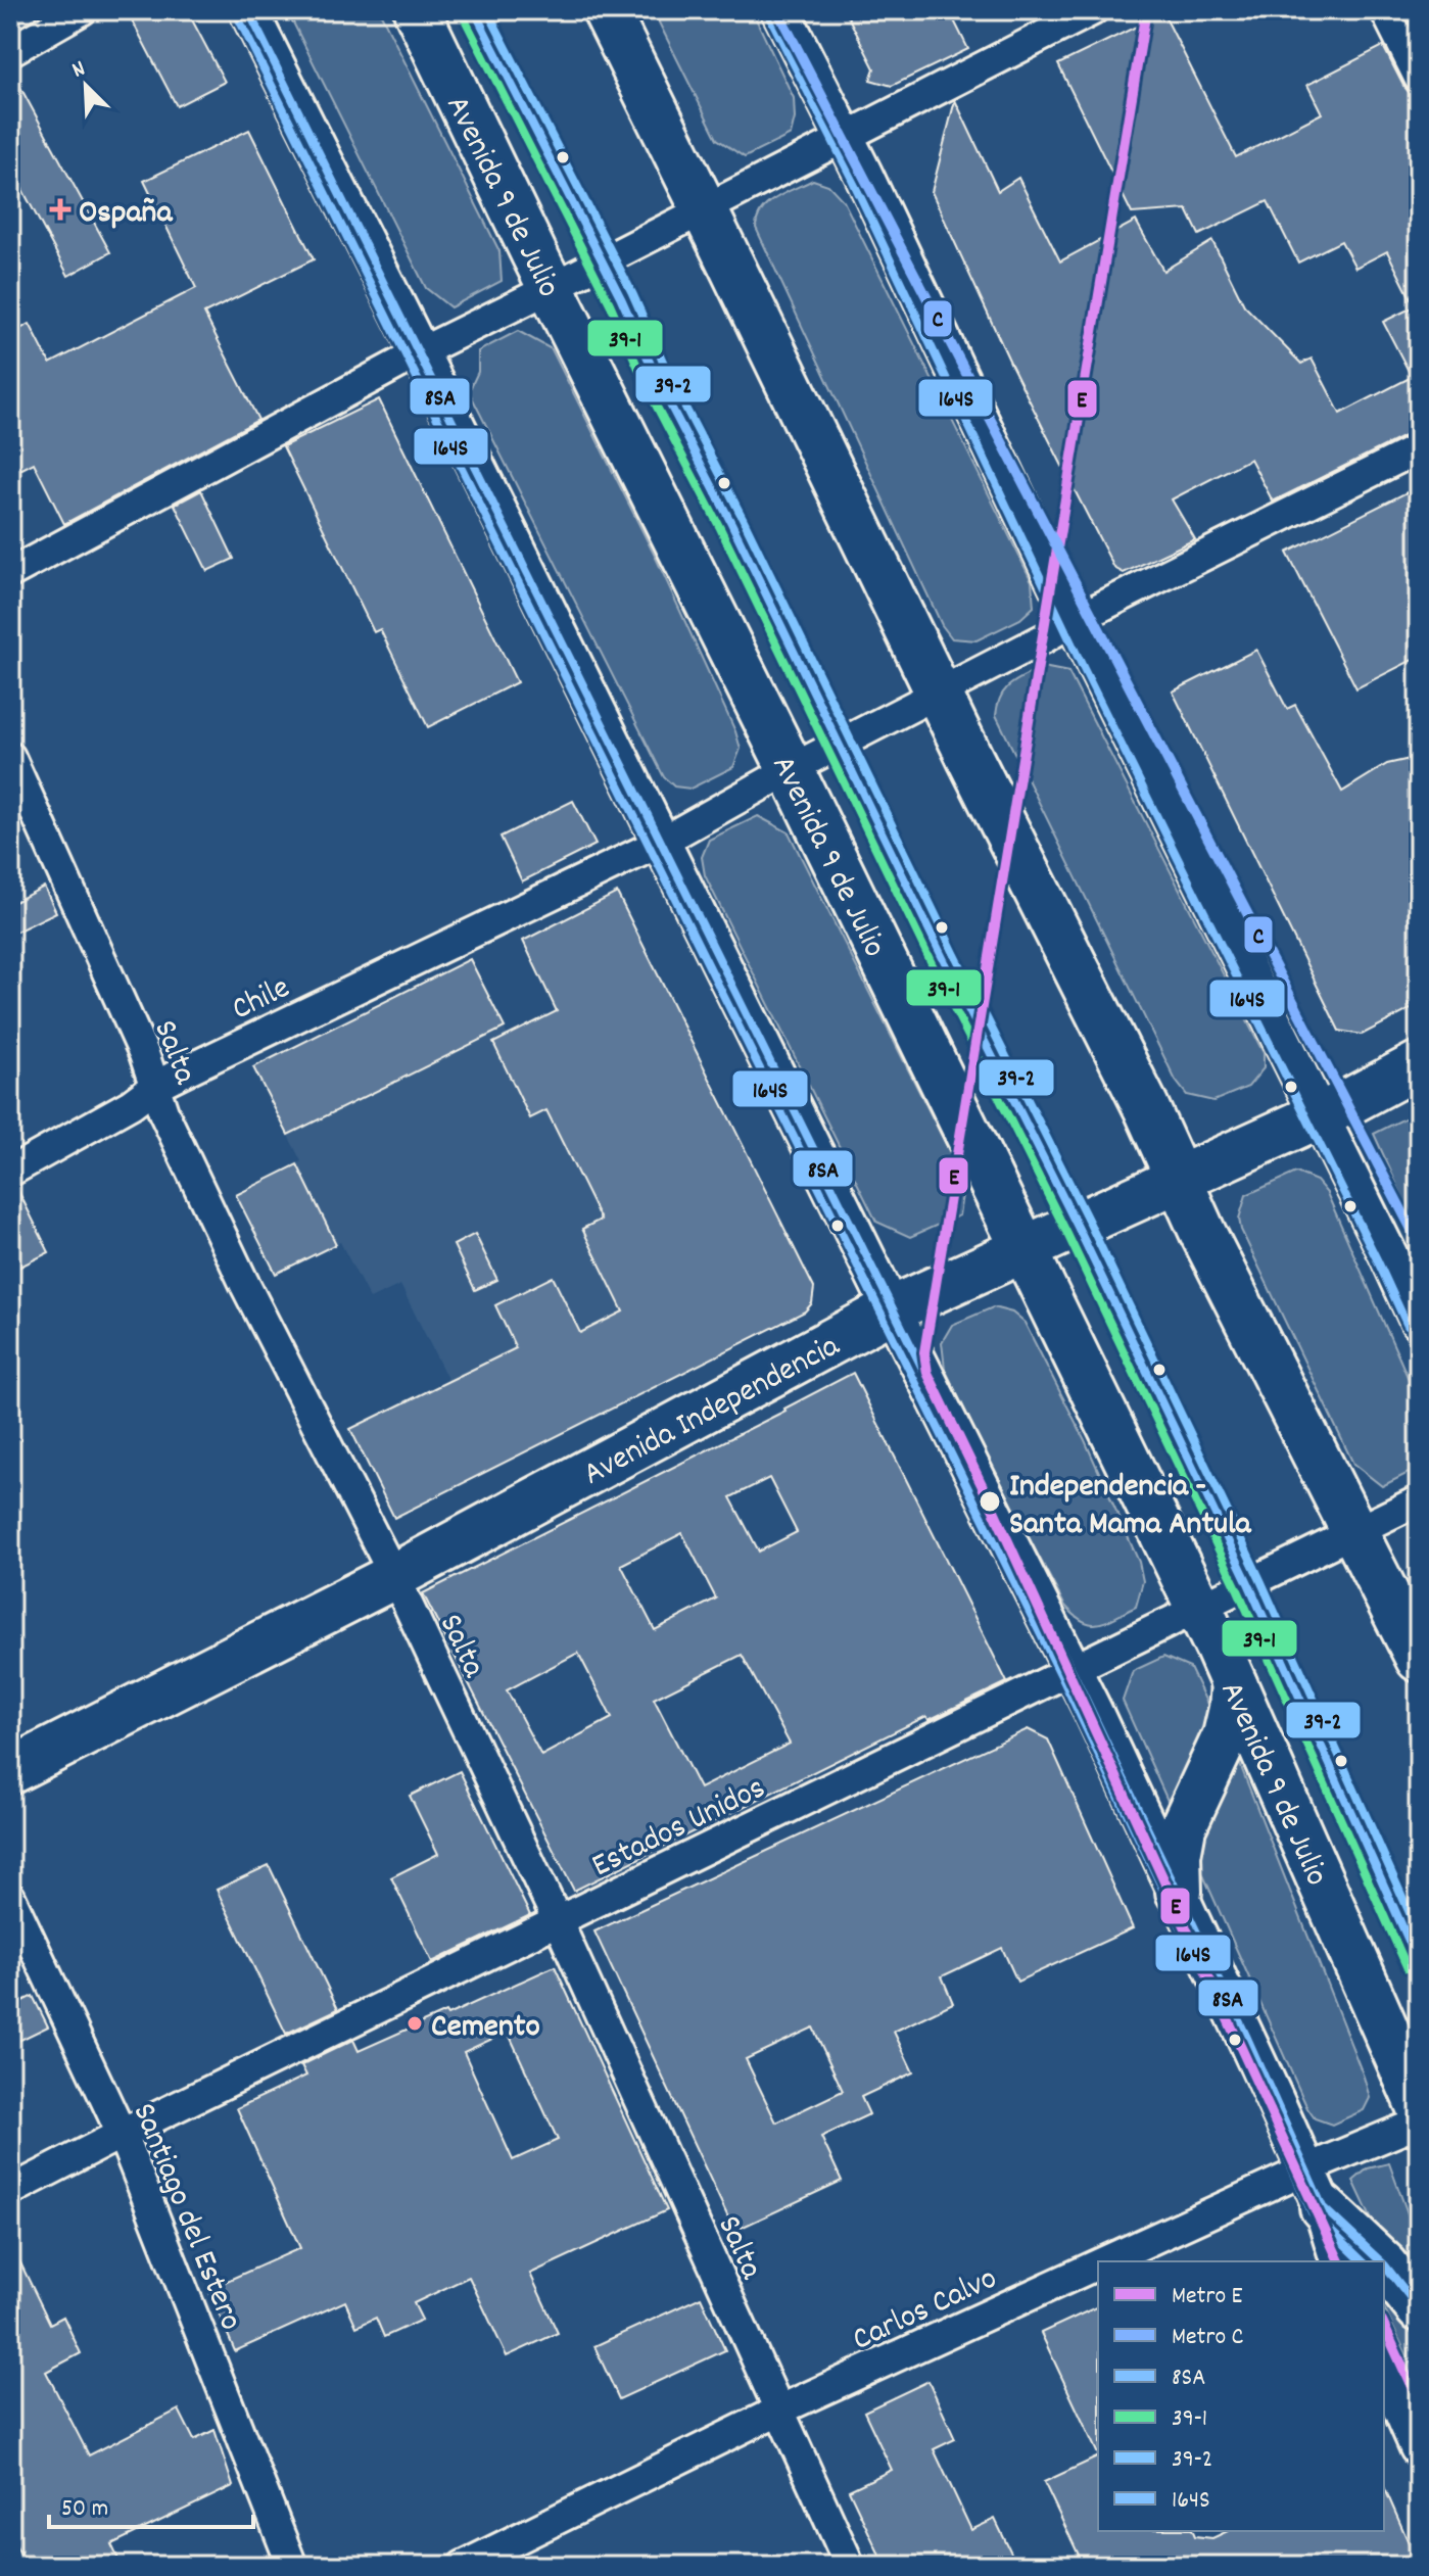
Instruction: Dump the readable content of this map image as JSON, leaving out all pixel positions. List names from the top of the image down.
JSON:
{
  "streets": {
    "main road": ["Avenida 9 de Julio", "Avenida Independencia"],
    "street": [
      "Chile",
      "Salta",
      "Estados Unidos",
      "Santiago del Estero",
      "Carlos Calvo"
    ]
  },
  "crossings": [
    ["Avenida 9 de Julio", "Chile"],
    ["Avenida 9 de Julio", "Avenida Independencia"],
    ["Avenida 9 de Julio", "Estados Unidos"],
    ["Chile", "Salta"],
    ["Salta", "Avenida Independencia"],
    ["Salta", "Estados Unidos"],
    ["Salta", "Carlos Calvo"],
    ["Estados Unidos", "Santiago del Estero"]
  ],
  "places": {
    "health": ["Ospaña"],
    "other": ["Independencia - Santa Mama Antula", "Cemento"]
  },
  "lines": [
    "metro line E",
    "metro line C",
    "transit line 8SA",
    "transit line 39-2",
    "transit line 39-1",
    "transit line 164S"
  ],
  "legend": [
    "Metro E",
    "Metro C",
    "8SA",
    "39-1",
    "39-2",
    "164S"
  ],
  "scale_bar": "50 m",
  "north": "top left"
}
